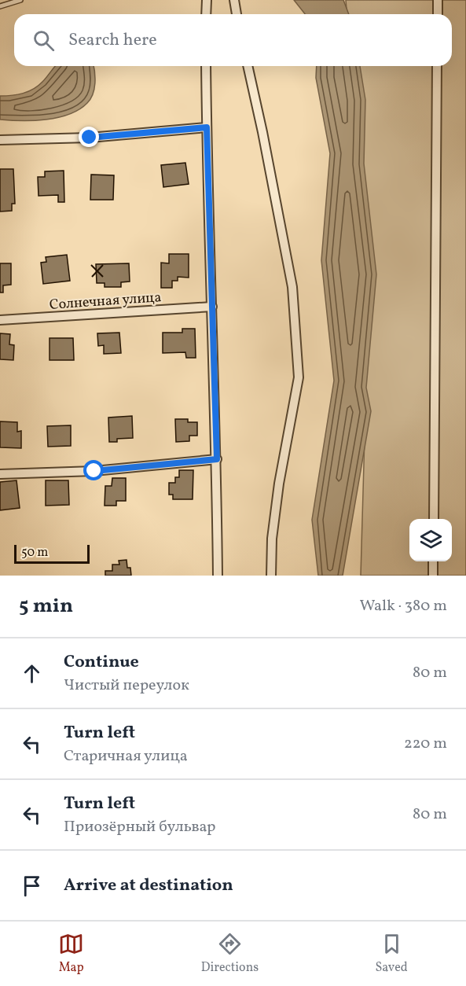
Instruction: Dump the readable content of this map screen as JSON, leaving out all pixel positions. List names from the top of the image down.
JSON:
{
  "streets": {
    "street": ["Солнечная улица"]
  },
  "scale_bar": "50 m",
  "page": {
    "search": "Search here",
    "scale": "50 m",
    "heading": ["5 min", "Walk · 380 m"],
    "list": [
      ["Continue", "Чистый переулок", "80 m"],
      ["Turn left", "Старичная улица", "220 m"],
      ["Turn left", "Приозёрный бульвар", "80 m"],
      "Arrive at destination"
    ],
    "nav": ["Map", "Directions", "Saved"]
  }
}
